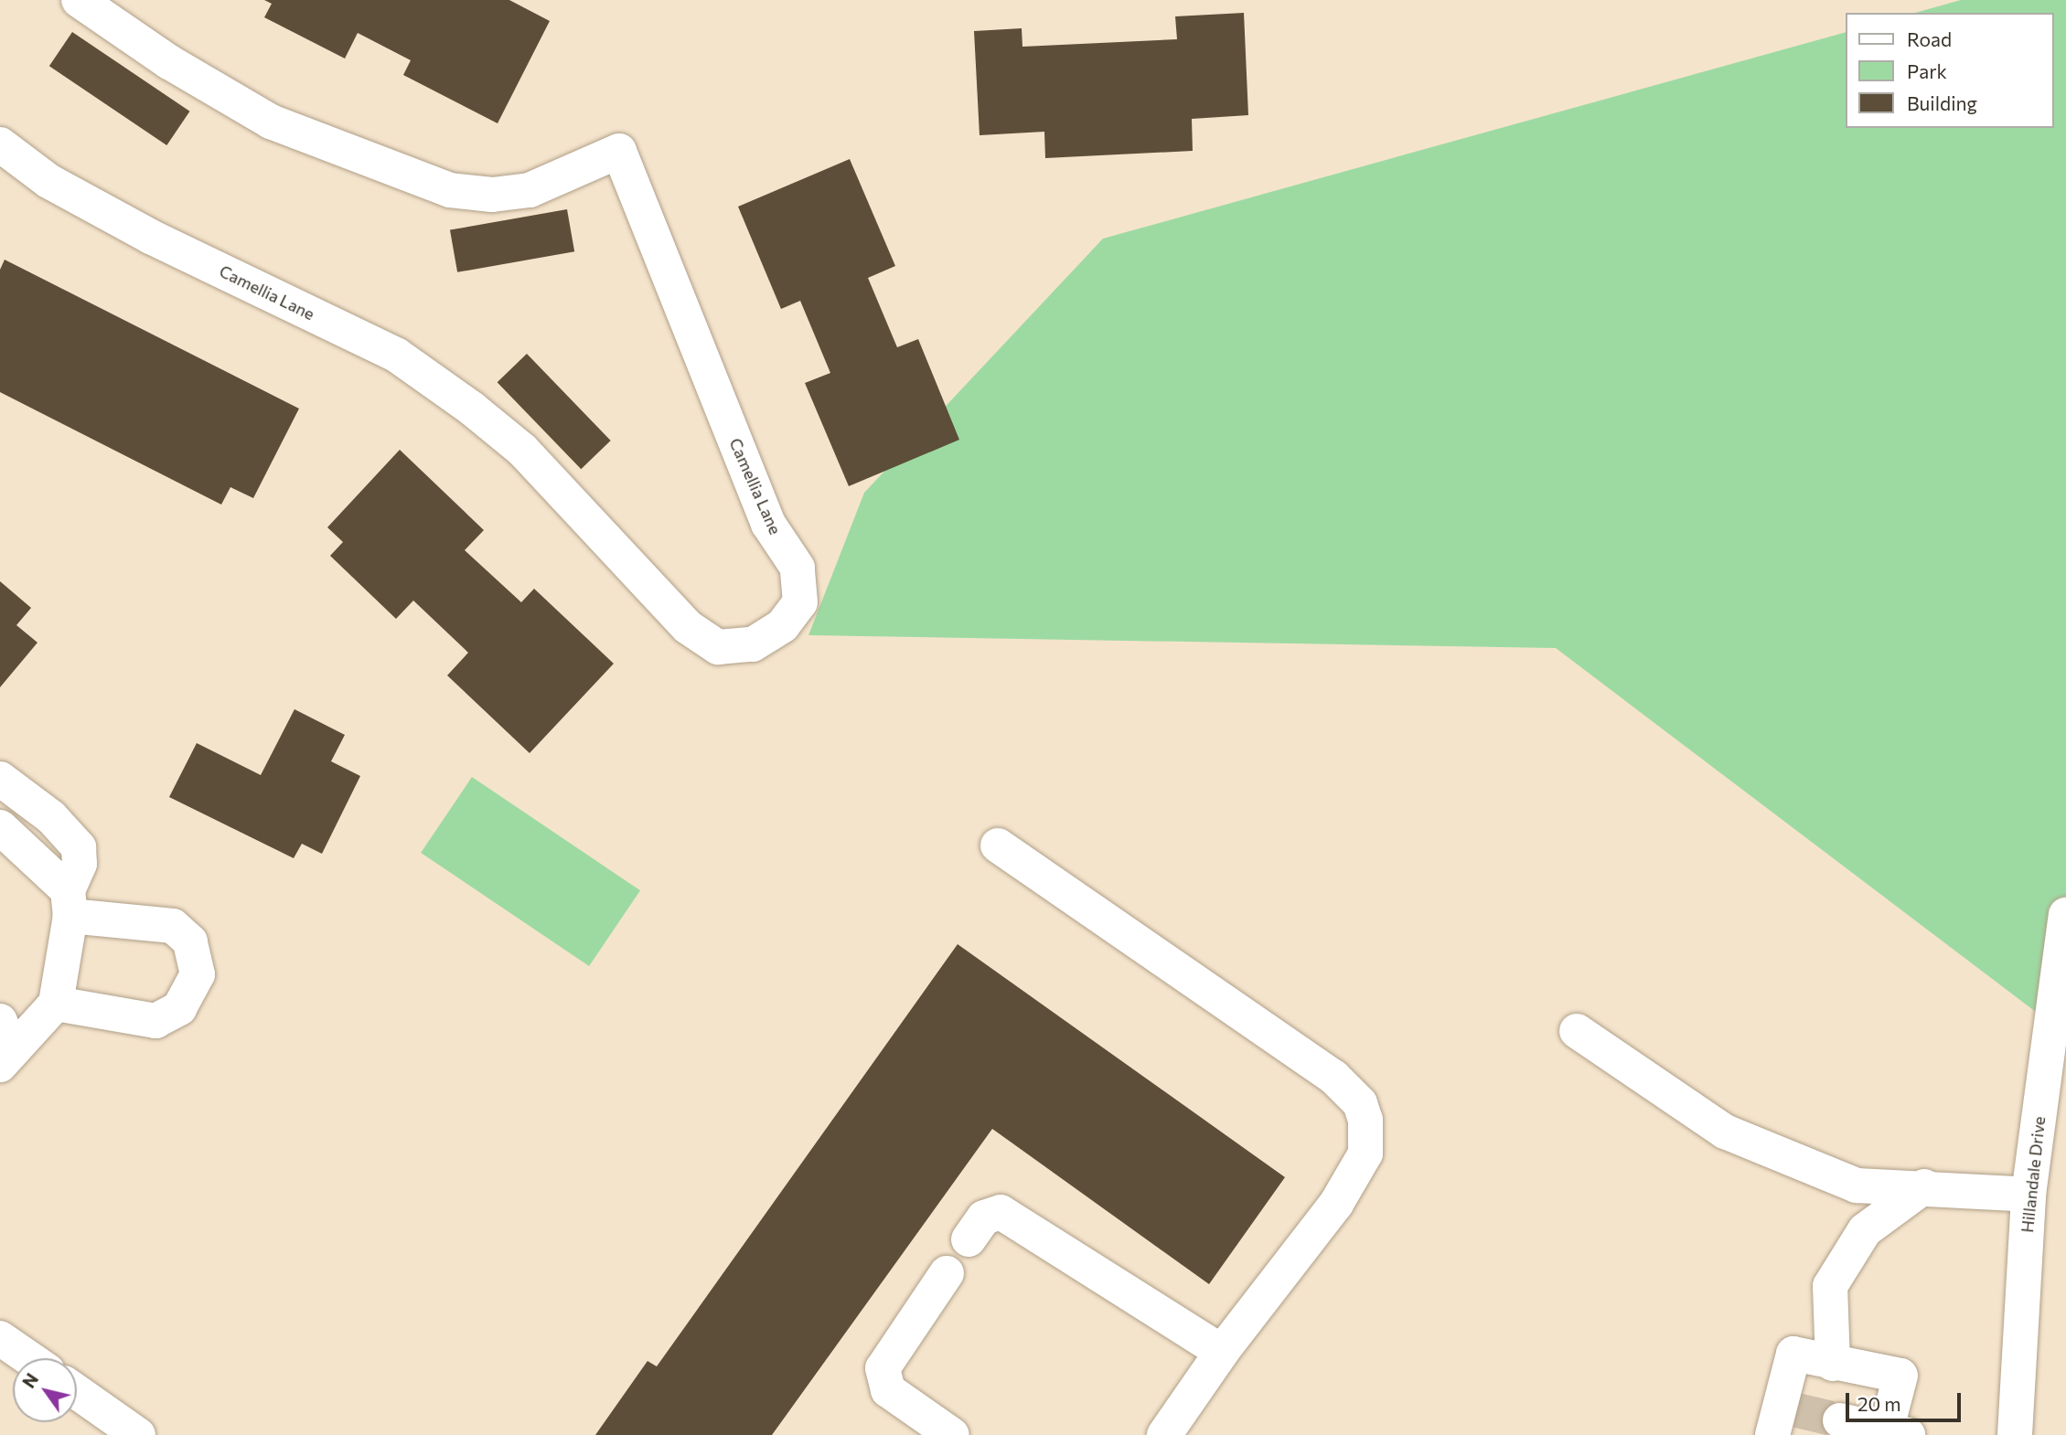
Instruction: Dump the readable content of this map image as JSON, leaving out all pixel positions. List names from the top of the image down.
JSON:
{
  "streets": {
    "street": ["Camellia Lane", "Hillandale Drive"]
  },
  "legend": ["Road", "Park", "Building"],
  "scale_bar": "20 m",
  "north": "top left"
}
